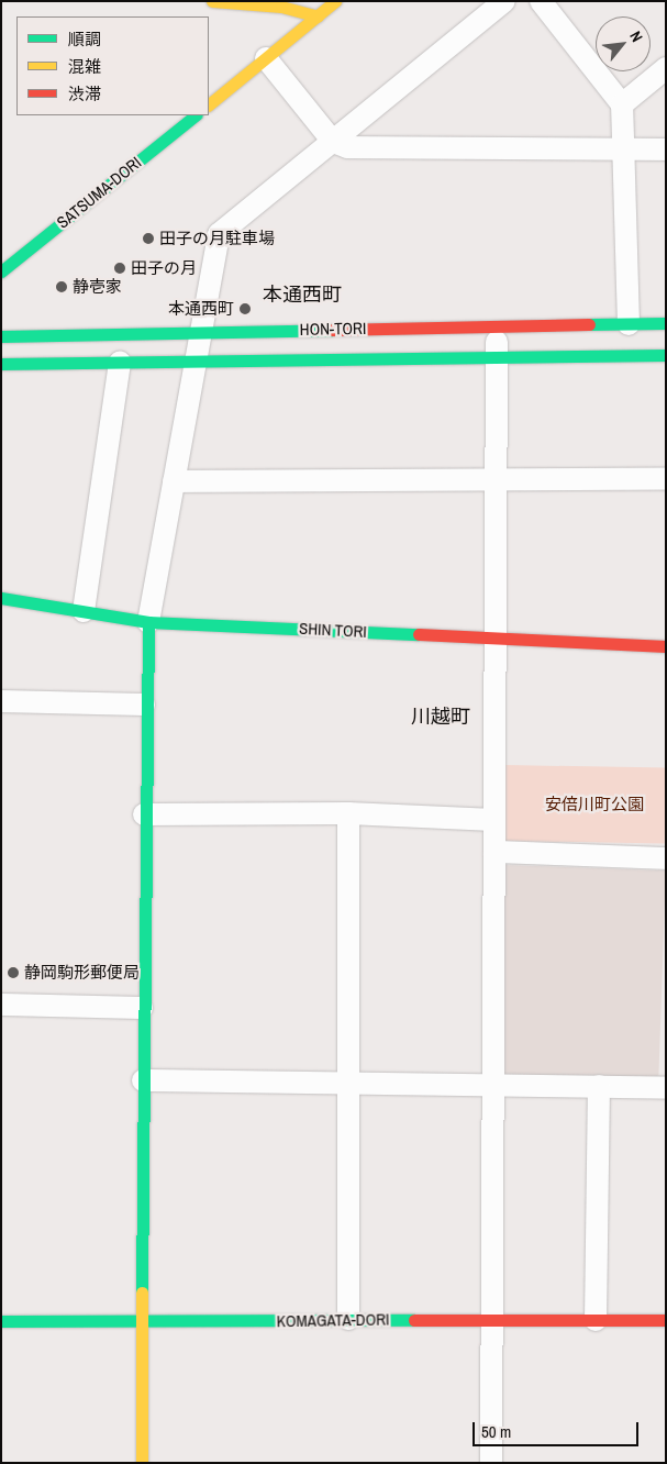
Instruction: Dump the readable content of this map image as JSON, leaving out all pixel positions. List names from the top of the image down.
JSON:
{
  "streets": {
    "street": [
      "SATSUMA-DORI",
      "HON-TORI",
      "SHIN TORI",
      "KOMAGATA-DORI"
    ]
  },
  "districts": ["本通西町", "川越町"],
  "parks": ["安倍川町公園"],
  "places": [
    "田子の月駐車場",
    "田子の月",
    "静壱家",
    "本通西町",
    "静岡駒形郵便局"
  ],
  "legend": ["順調", "混雑", "渋滞"],
  "scale_bar": "50 m",
  "north": "top right"
}
